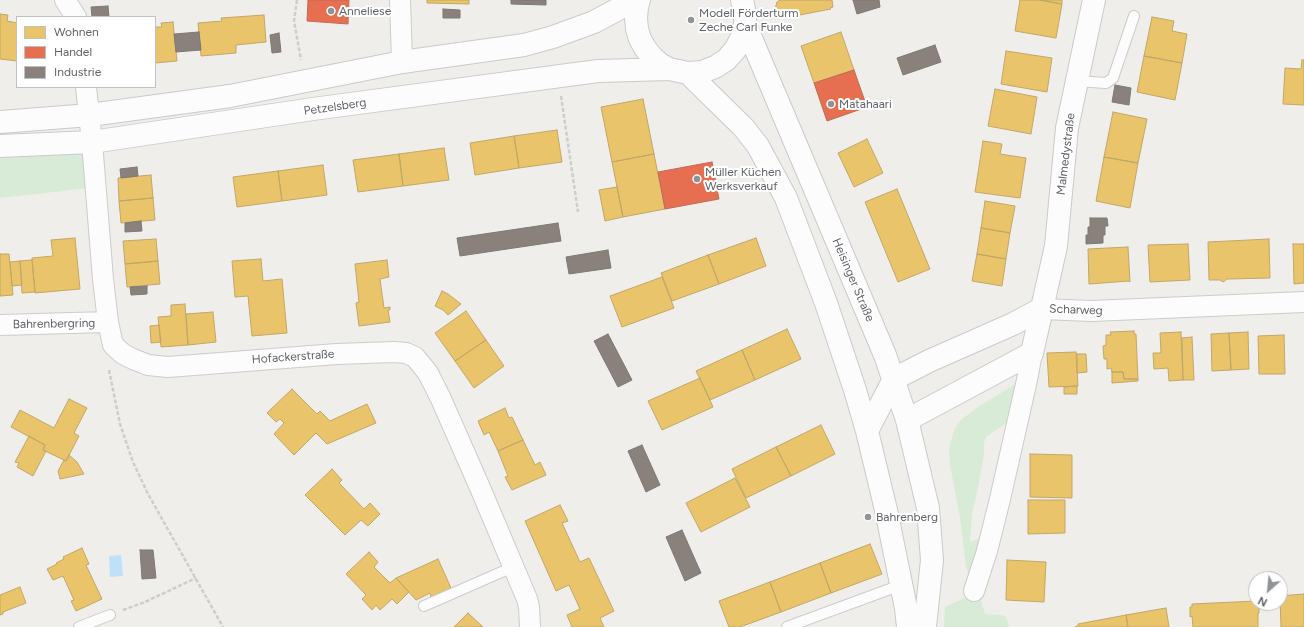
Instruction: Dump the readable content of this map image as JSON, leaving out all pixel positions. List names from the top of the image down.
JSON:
{
  "streets": {
    "main road": [
      "Petzelsberg",
      "Malmedystraße",
      "Heisinger Straße",
      "Scharweg"
    ],
    "street": ["Bahrenbergring", "Hofackerstraße"]
  },
  "crossings": [
    ["Malmedystraße", "Scharweg"],
    ["Heisinger Straße", "Scharweg"]
  ],
  "places": [
    "Anneliese",
    "Modell Förderturm Zeche Carl Funke",
    "Matahaari",
    "Müller Küchen Werksverkauf",
    "Bahrenberg"
  ],
  "legend": ["Wohnen", "Handel", "Industrie"],
  "north": "bottom left"
}
